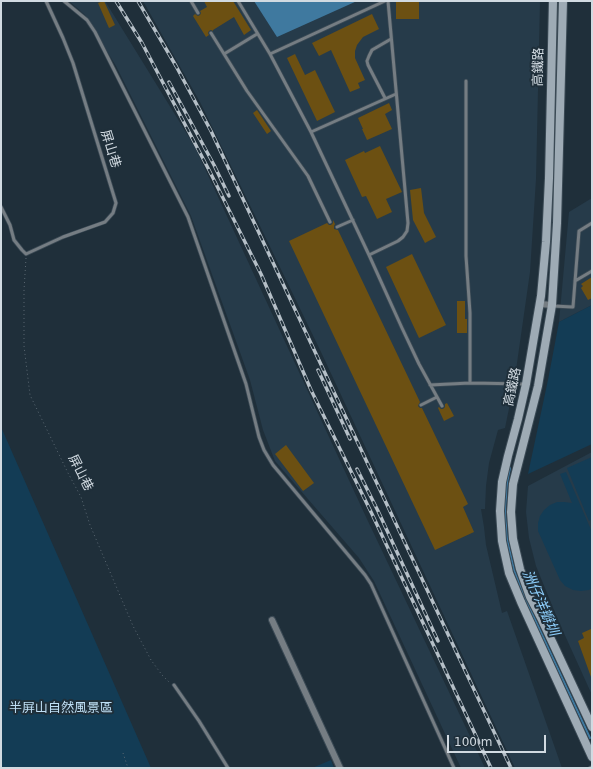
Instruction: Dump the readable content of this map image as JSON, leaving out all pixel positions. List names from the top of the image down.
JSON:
{
  "streets": {
    "street": ["高鐵路"],
    "lane": ["屏山巷"]
  },
  "water": ["洲仔洋瓣圳"],
  "parks": ["半屏山自然風景區"],
  "scale_bar": "100 m"
}
